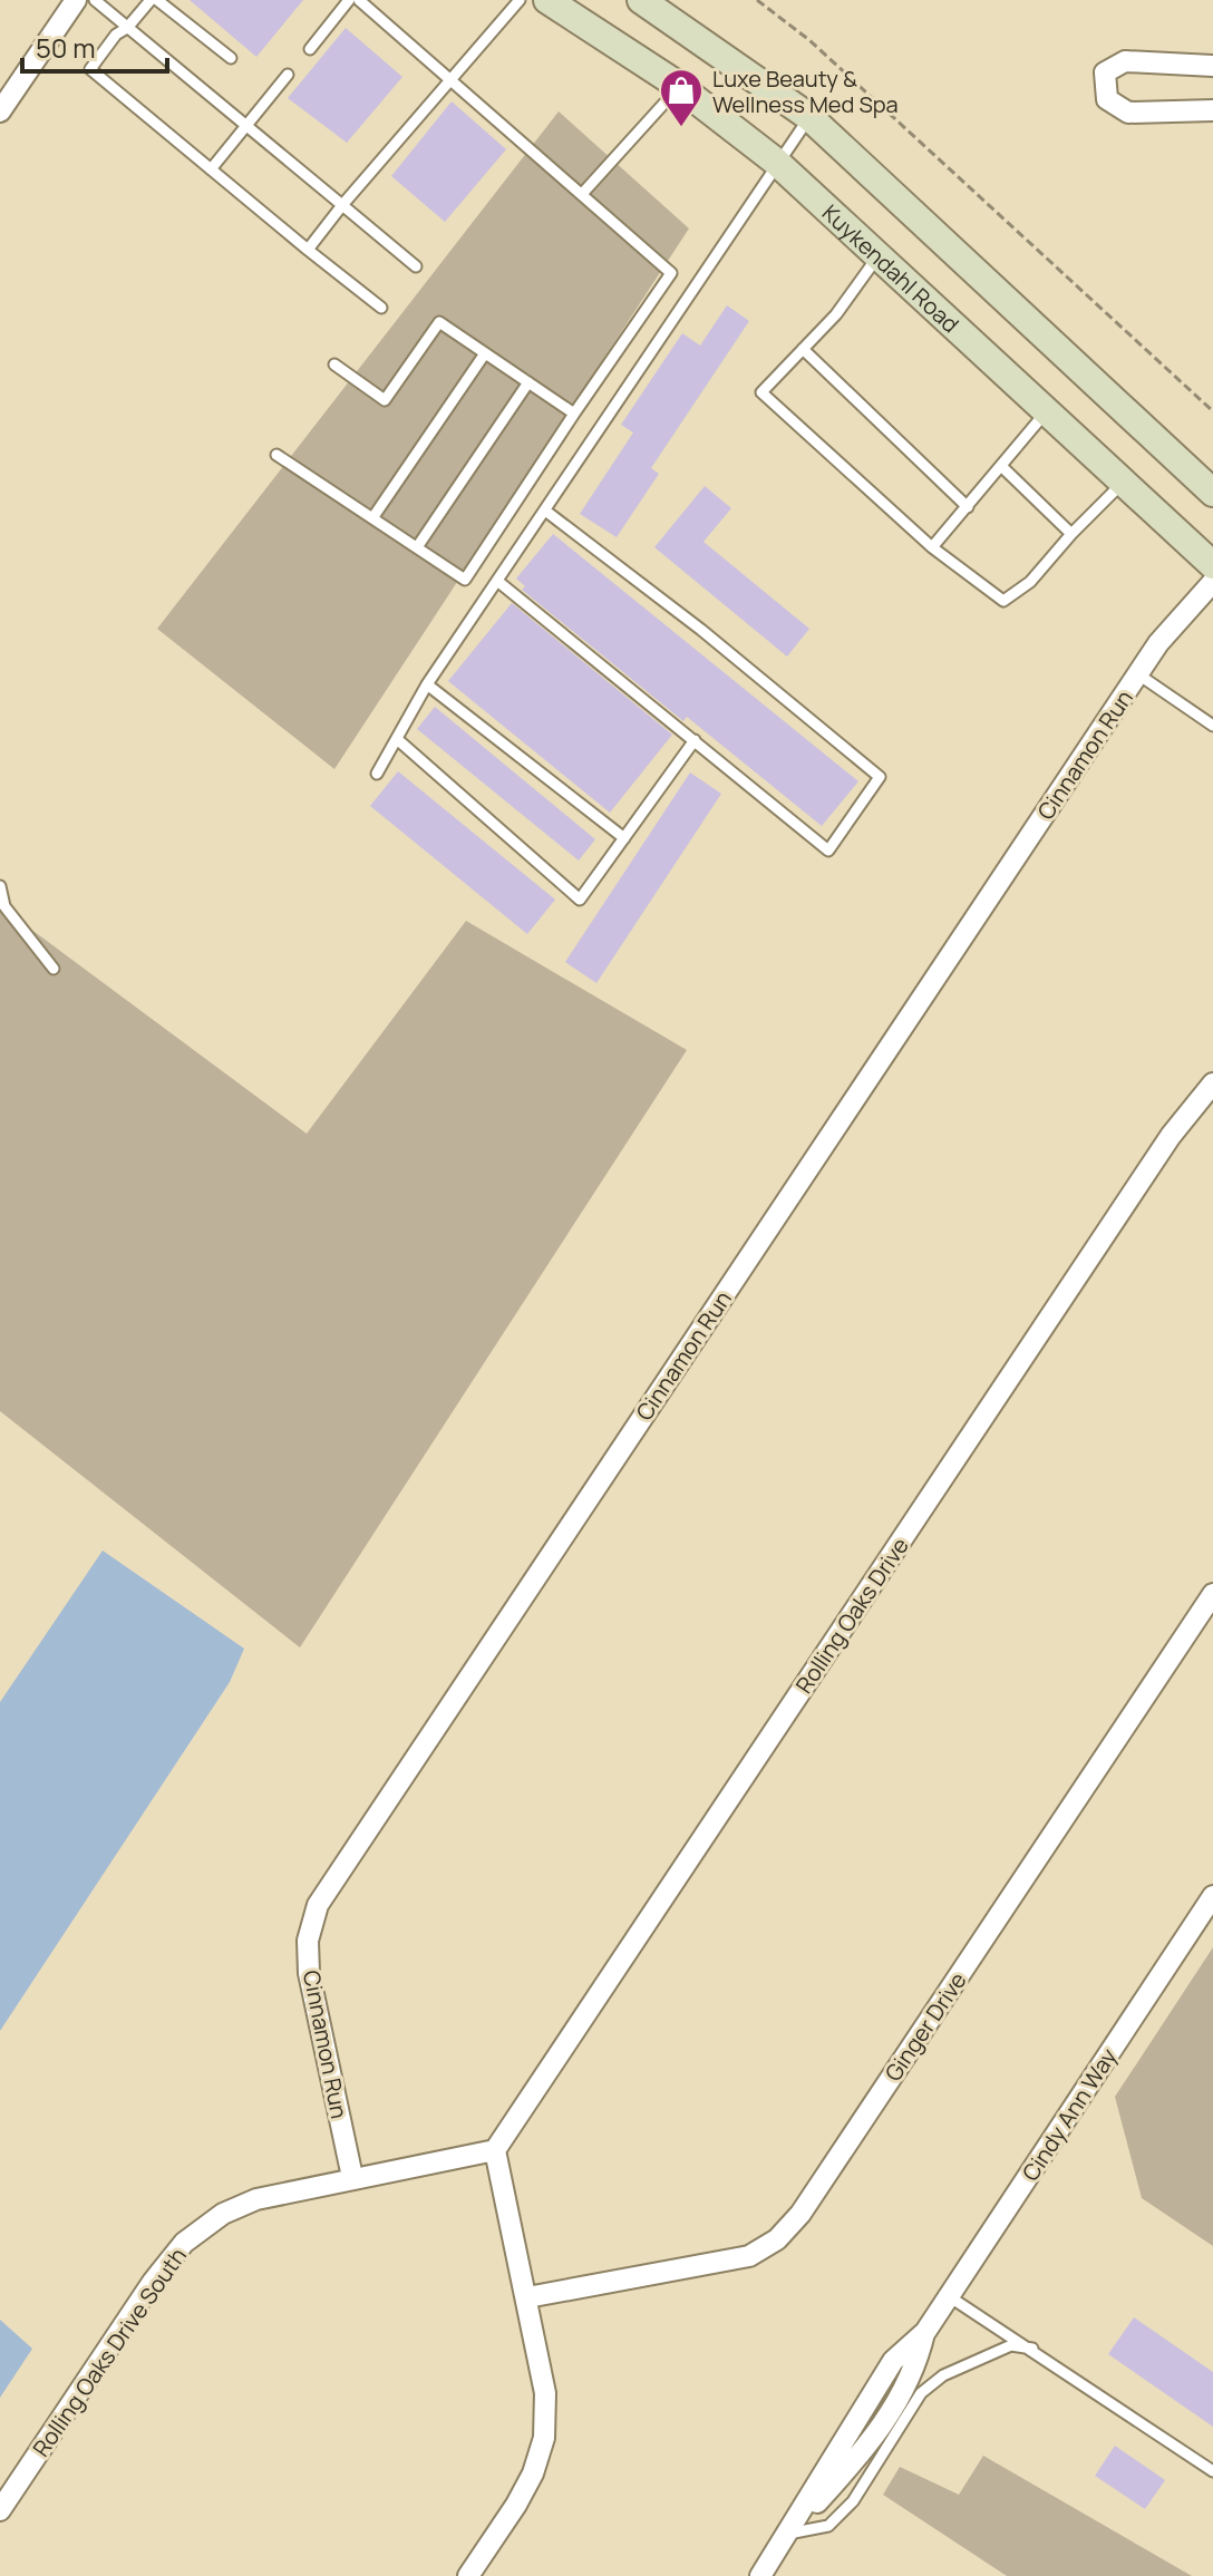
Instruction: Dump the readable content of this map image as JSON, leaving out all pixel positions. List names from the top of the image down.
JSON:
{
  "streets": {
    "main road": ["Kuykendahl Road"],
    "street": [
      "Cinnamon Run",
      "Rolling Oaks Drive",
      "Ginger Drive",
      "Cindy Ann Way",
      "Rolling Oaks Drive South"
    ]
  },
  "crossings": [
    ["Cinnamon Run", "Rolling Oaks Drive South"],
    ["Rolling Oaks Drive", "Rolling Oaks Drive South"]
  ],
  "places": {
    "shop": ["Luxe Beauty & Wellness Med Spa"]
  },
  "scale_bar": "50 m"
}
